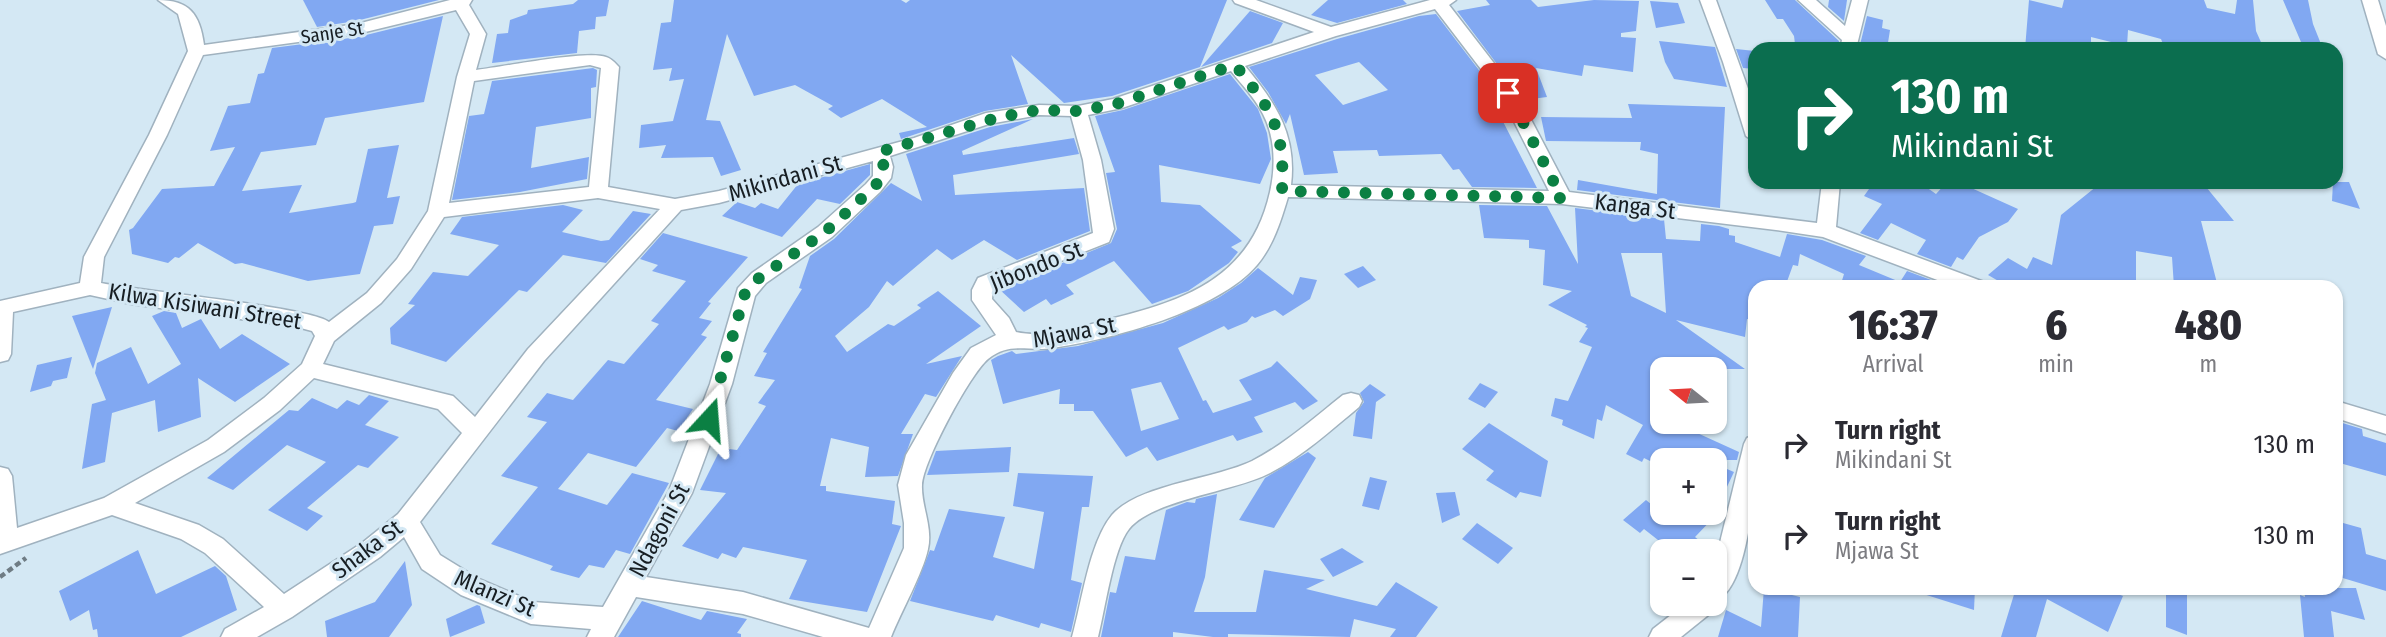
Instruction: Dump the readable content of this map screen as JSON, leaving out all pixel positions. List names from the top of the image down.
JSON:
{
  "streets": {
    "street": [
      "Sanje St",
      "Mikindani St",
      "Kanga St",
      "Jibondo St",
      "Kilwa Kisiwani Street",
      "Mjawa St",
      "Ndagoni St",
      "Shaka St",
      "Mlanzi St"
    ]
  },
  "crossings": [
    ["Sanje St", "Kilwa Kisiwani Street"],
    ["Mikindani St", "Jibondo St"],
    ["Mikindani St", "Mjawa St"],
    ["Mikindani St", "Ndagoni St"],
    ["Mikindani St", "Shaka St"],
    ["Kanga St", "Mjawa St"],
    ["Jibondo St", "Mjawa St"],
    ["Ndagoni St", "Mlanzi St"],
    ["Shaka St", "Mlanzi St"]
  ],
  "north": "left",
  "page": {
    "turn": ["130 m", "Mikindani St"],
    "eta": [
      "16:37",
      "Arrival",
      "6",
      "min",
      "480",
      "m"
    ],
    "map_buttons": ["+", "−"],
    "list": [
      {
        "name": "Turn right",
        "note": "Mikindani St",
        "value": "130 m"
      },
      {
        "name": "Turn right",
        "note": "Mjawa St",
        "value": "130 m"
      }
    ]
  }
}
